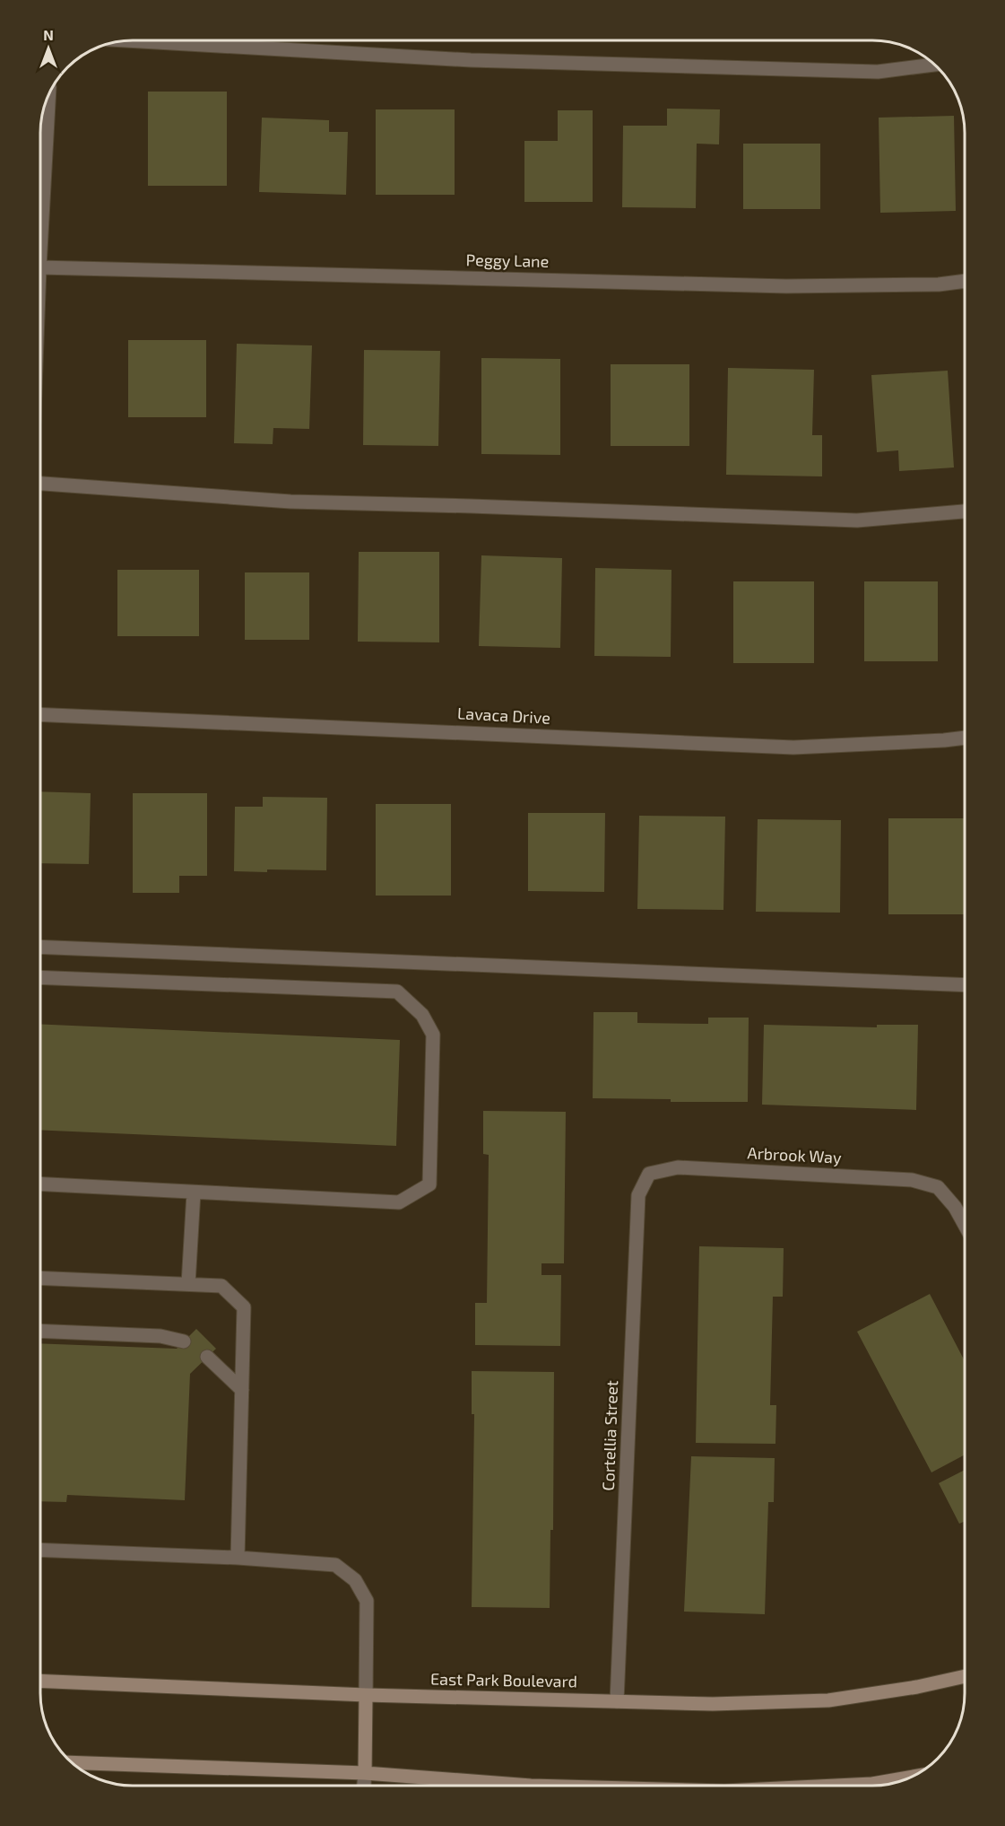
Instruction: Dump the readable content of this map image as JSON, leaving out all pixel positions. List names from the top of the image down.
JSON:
{
  "streets": {
    "main road": ["East Park Boulevard"],
    "street": [
      "Peggy Lane",
      "Lavaca Drive",
      "Arbrook Way",
      "Cortellia Street"
    ]
  },
  "crossings": [
    ["Arbrook Way", "Cortellia Street"],
    ["Cortellia Street", "East Park Boulevard"]
  ],
  "north": "top"
}
